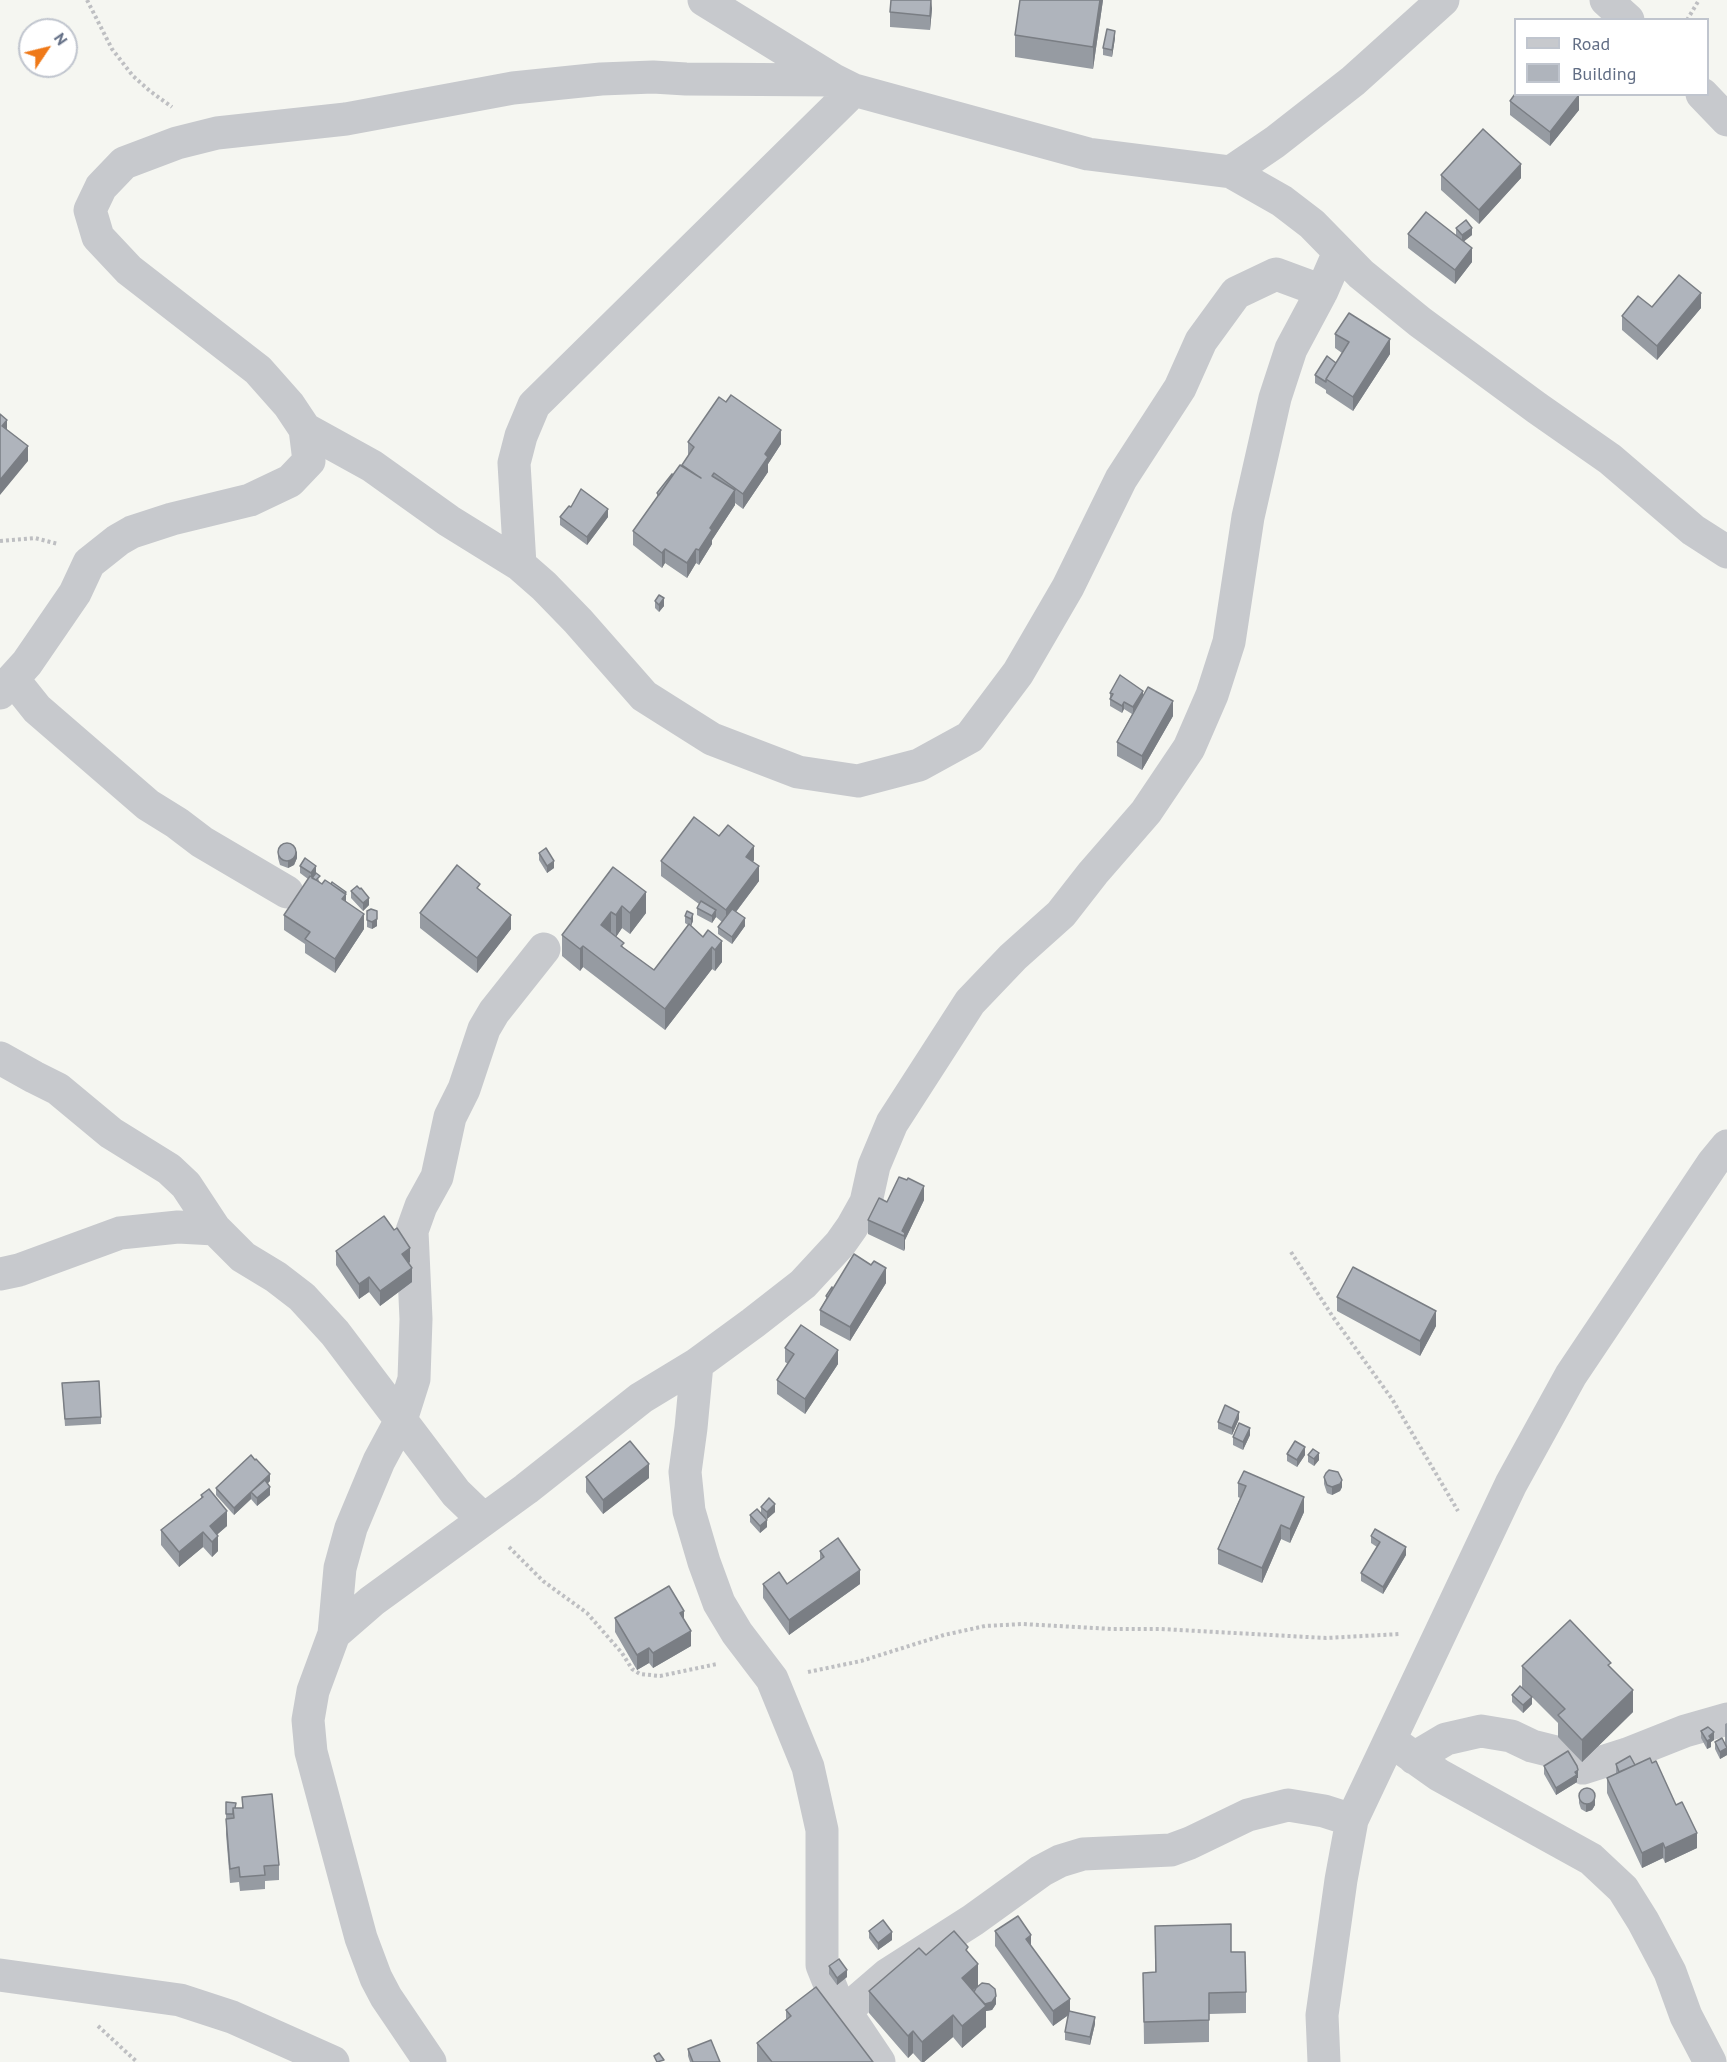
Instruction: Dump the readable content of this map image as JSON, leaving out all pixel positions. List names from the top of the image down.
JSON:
{
  "legend": ["Road", "Building"],
  "north": "top right"
}
